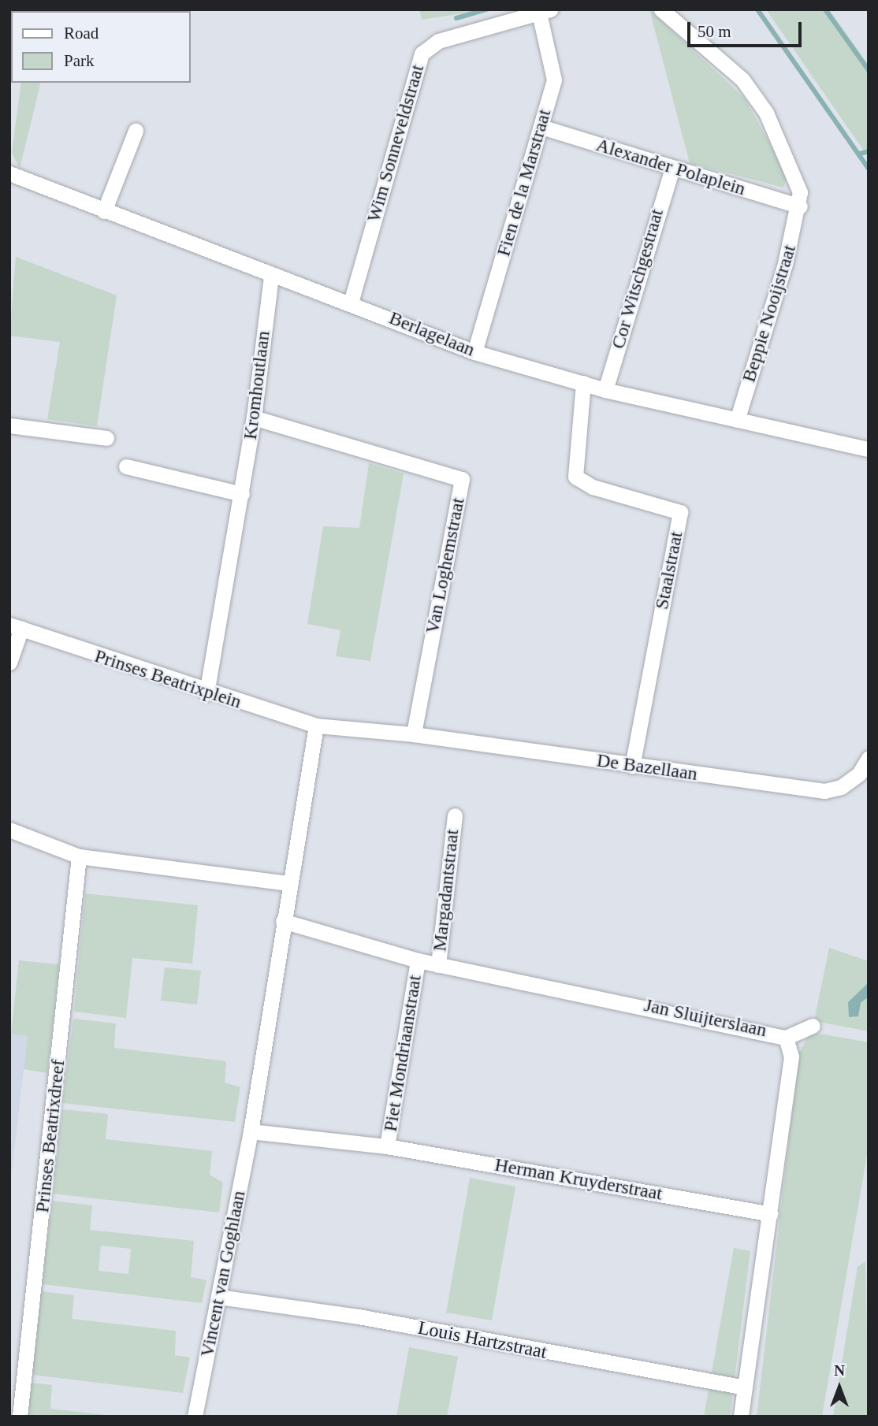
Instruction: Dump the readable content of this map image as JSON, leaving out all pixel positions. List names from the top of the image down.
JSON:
{
  "streets": {
    "street": [
      "Wim Sonneveldstraat",
      "Alexander Polaplein",
      "Fien de la Marstraat",
      "Cor Witschgestraat",
      "Beppie Nooijstraat",
      "Berlagelaan",
      "Kromhoutlaan",
      "Van Loghemstraat",
      "Staalstraat",
      "Prinses Beatrixplein",
      "De Bazellaan",
      "Margadantstraat",
      "Jan Sluijterslaan",
      "Piet Mondriaanstraat",
      "Prinses Beatrixdreef",
      "Herman Kruyderstraat",
      "Vincent van Goghlaan",
      "Louis Hartzstraat"
    ]
  },
  "crossings": [
    ["Wim Sonneveldstraat", "Fien de la Marstraat"],
    ["Wim Sonneveldstraat", "Berlagelaan"],
    ["Alexander Polaplein", "Fien de la Marstraat"],
    ["Alexander Polaplein", "Cor Witschgestraat"],
    ["Alexander Polaplein", "Beppie Nooijstraat"],
    ["Fien de la Marstraat", "Berlagelaan"],
    ["Cor Witschgestraat", "Berlagelaan"],
    ["Beppie Nooijstraat", "Berlagelaan"],
    ["Berlagelaan", "Kromhoutlaan"],
    ["Berlagelaan", "Staalstraat"],
    ["Kromhoutlaan", "Van Loghemstraat"],
    ["Kromhoutlaan", "Prinses Beatrixplein"],
    ["Van Loghemstraat", "Prinses Beatrixplein"],
    ["Van Loghemstraat", "De Bazellaan"],
    ["Staalstraat", "De Bazellaan"],
    ["Prinses Beatrixplein", "De Bazellaan"],
    ["Margadantstraat", "Jan Sluijterslaan"],
    ["Jan Sluijterslaan", "Piet Mondriaanstraat"],
    ["Jan Sluijterslaan", "Herman Kruyderstraat"],
    ["Jan Sluijterslaan", "Vincent van Goghlaan"],
    ["Jan Sluijterslaan", "Louis Hartzstraat"],
    ["Piet Mondriaanstraat", "Herman Kruyderstraat"],
    ["Vincent van Goghlaan", "Louis Hartzstraat"]
  ],
  "legend": ["Road", "Park"],
  "scale_bar": "50 m",
  "north": "top"
}
